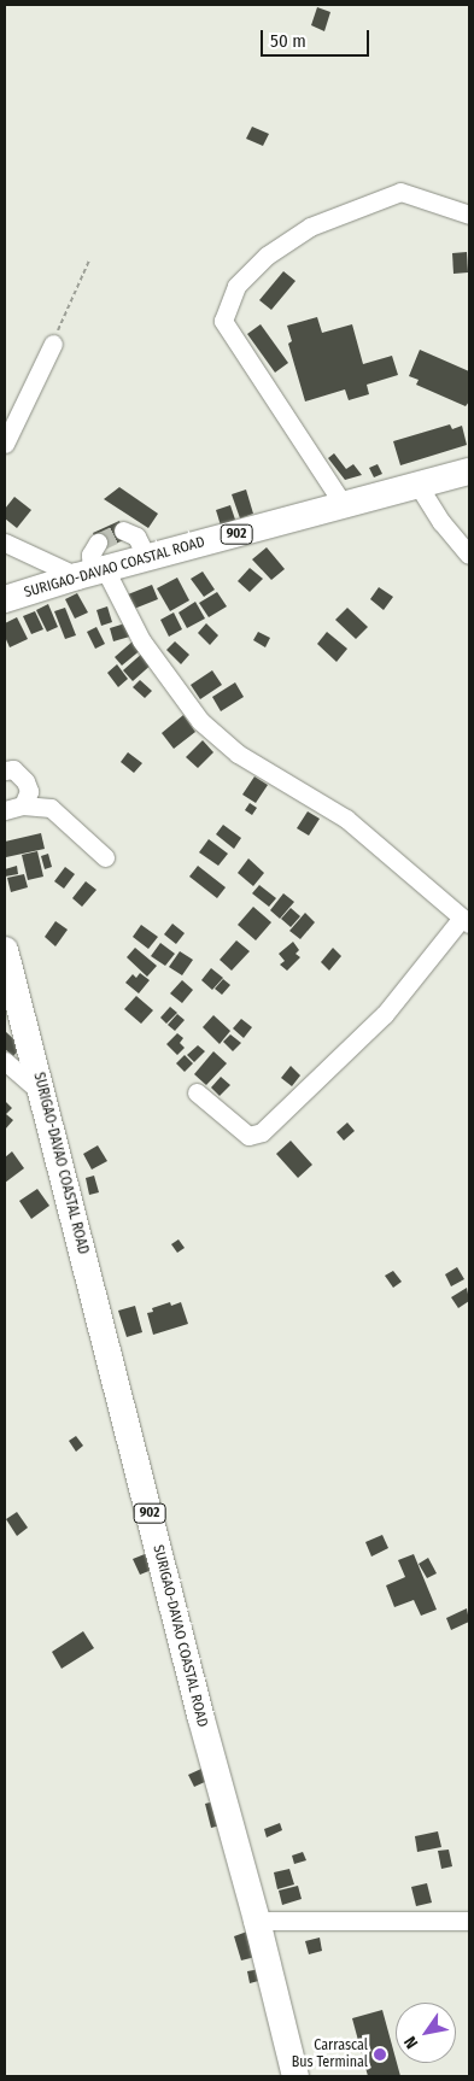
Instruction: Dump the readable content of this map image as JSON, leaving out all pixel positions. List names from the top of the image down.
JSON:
{
  "streets": {
    "highway": ["902", "SURIGAO-DAVAO COASTAL ROAD"]
  },
  "places": ["Carrascal Bus Terminal"],
  "scale_bar": "50 m",
  "north": "bottom left"
}
